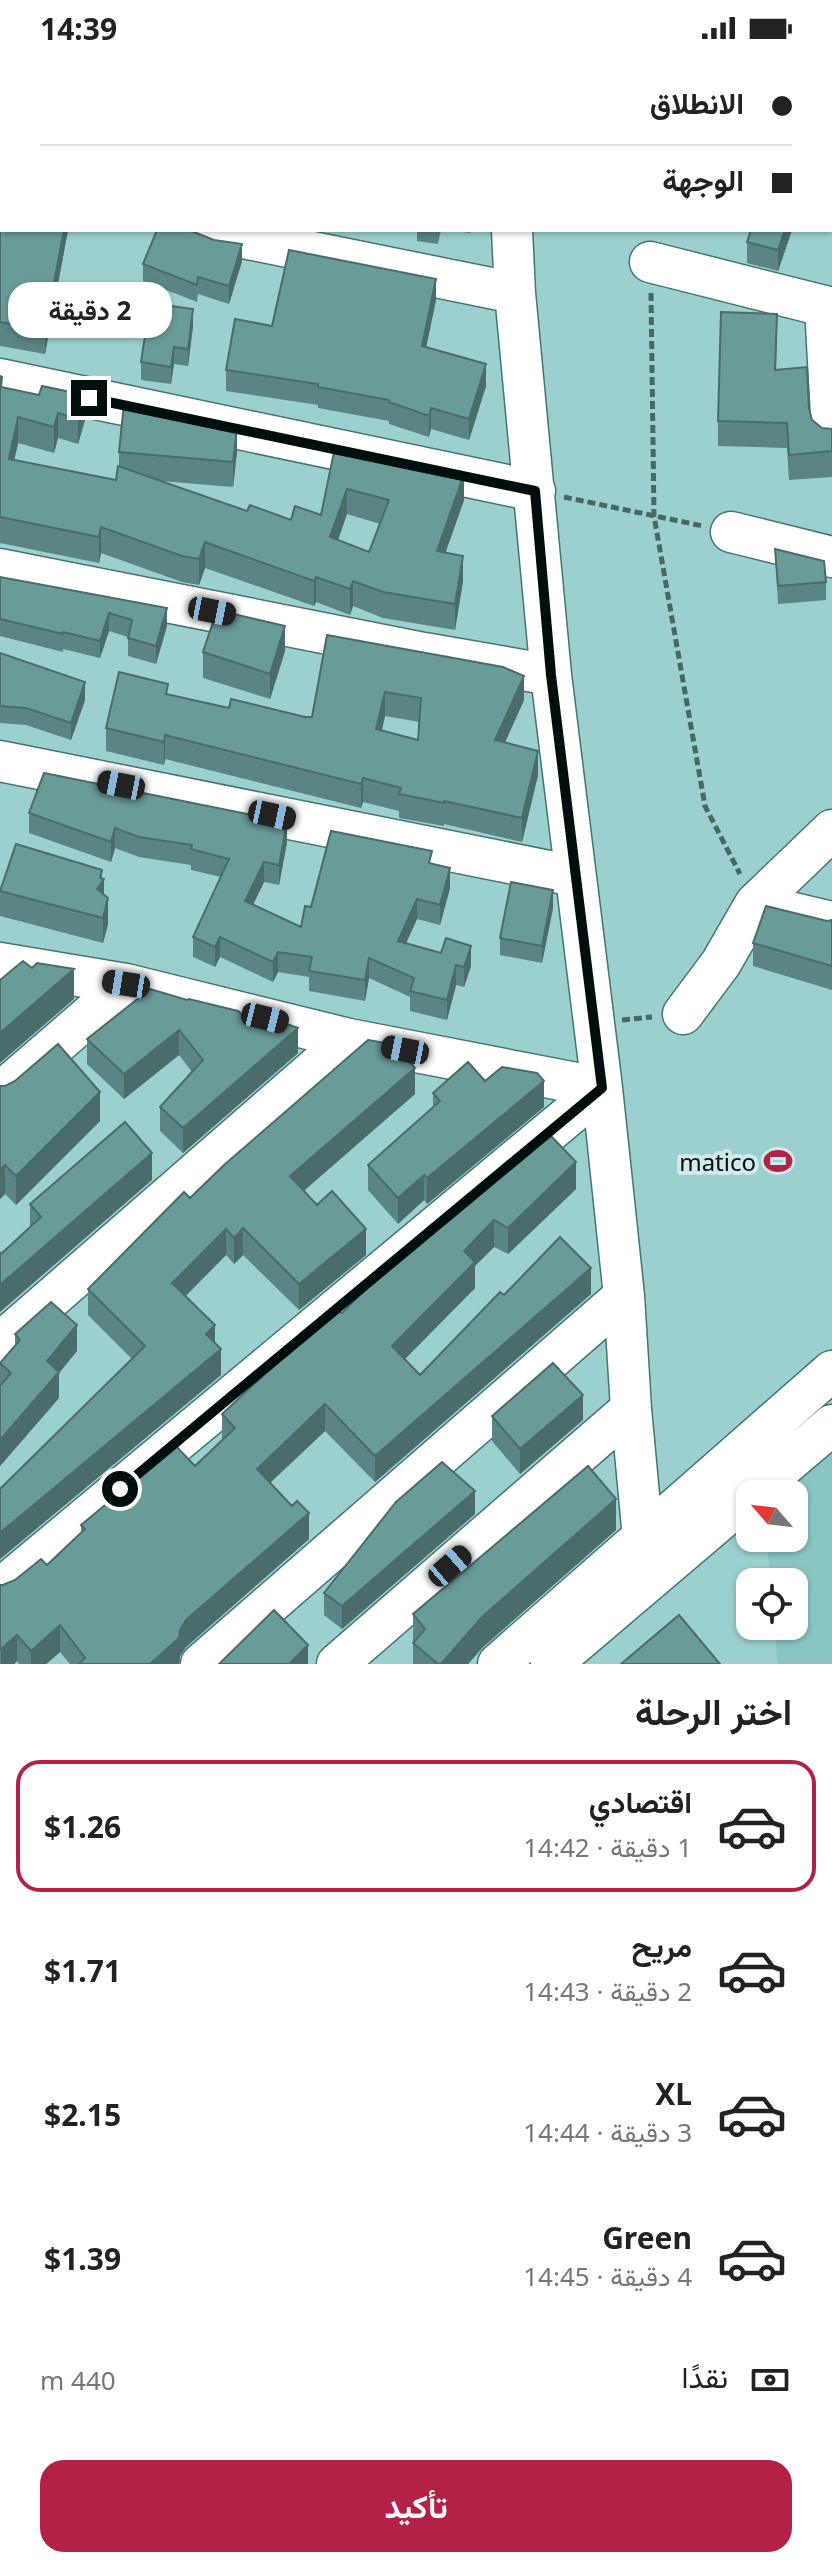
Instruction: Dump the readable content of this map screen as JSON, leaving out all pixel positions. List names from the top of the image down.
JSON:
{
  "places": {
    "sports": ["matico"]
  },
  "north": "top left",
  "page": {
    "status": "14:39",
    "banner": ["الانطلاق", "الوجهة"],
    "bubble": "2 دقيقة",
    "heading": "اختر الرحلة",
    "list": [
      {
        "name": "اقتصادي",
        "note": "1 دقيقة · 14:42",
        "value": "$1.26"
      },
      {
        "name": "مريح",
        "note": "2 دقيقة · 14:43",
        "value": "$1.71"
      },
      {
        "name": "XL",
        "note": "3 دقيقة · 14:44",
        "value": "$2.15"
      },
      {
        "name": "Green",
        "note": "4 دقيقة · 14:45",
        "value": "$1.39"
      }
    ],
    "pay": ["نقدًا", "440 m"],
    "buttons": "تأكيد"
  }
}
